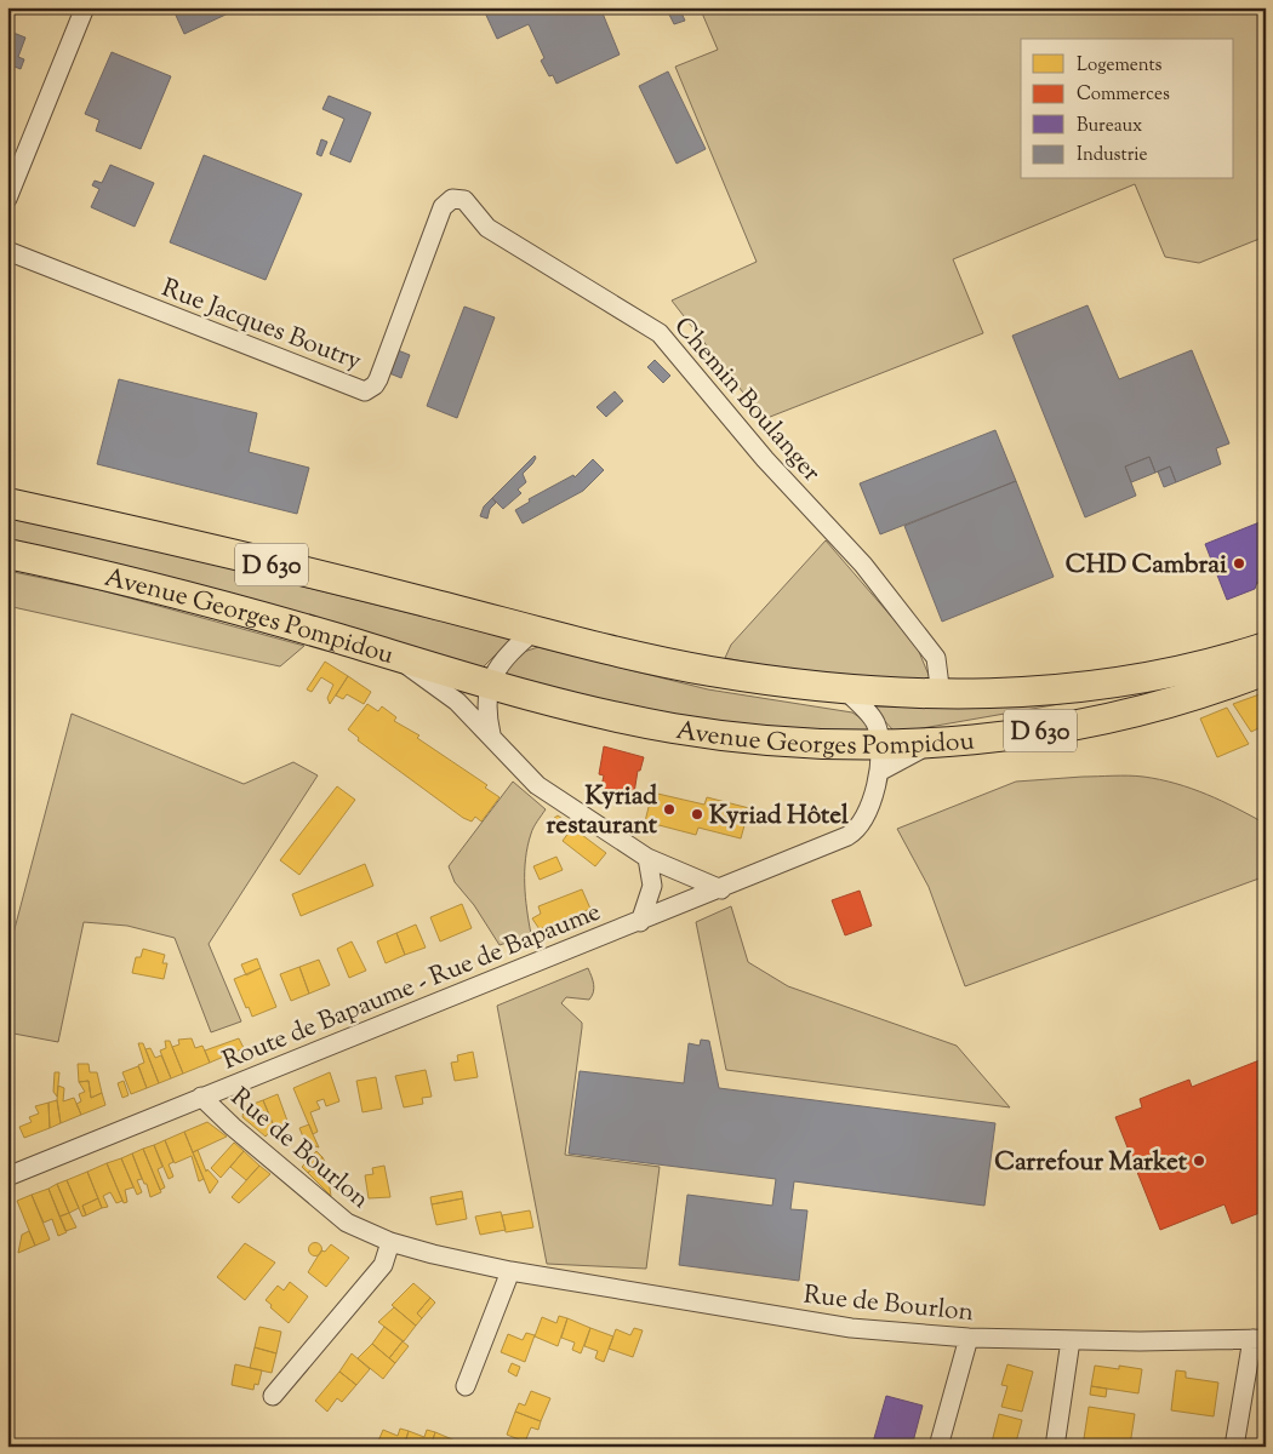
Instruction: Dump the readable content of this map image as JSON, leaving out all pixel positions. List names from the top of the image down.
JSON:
{
  "streets": {
    "main road": ["D 630", "Avenue Georges Pompidou"],
    "street": [
      "Rue Jacques Boutry",
      "Chemin Boulanger",
      "Route de Bapaume - Rue de Bapaume",
      "Rue de Bourlon"
    ]
  },
  "crossings": [
    ["Rue Jacques Boutry", "Chemin Boulanger"],
    ["Chemin Boulanger", "Avenue Georges Pompidou"],
    ["Avenue Georges Pompidou", "Route de Bapaume - Rue de Bapaume"],
    ["Route de Bapaume - Rue de Bapaume", "Rue de Bourlon"]
  ],
  "places": [
    "CHD Cambrai",
    "Kyriad restaurant",
    "Kyriad Hôtel",
    "Carrefour Market"
  ],
  "legend": [
    "Logements",
    "Commerces",
    "Bureaux",
    "Industrie"
  ]
}
